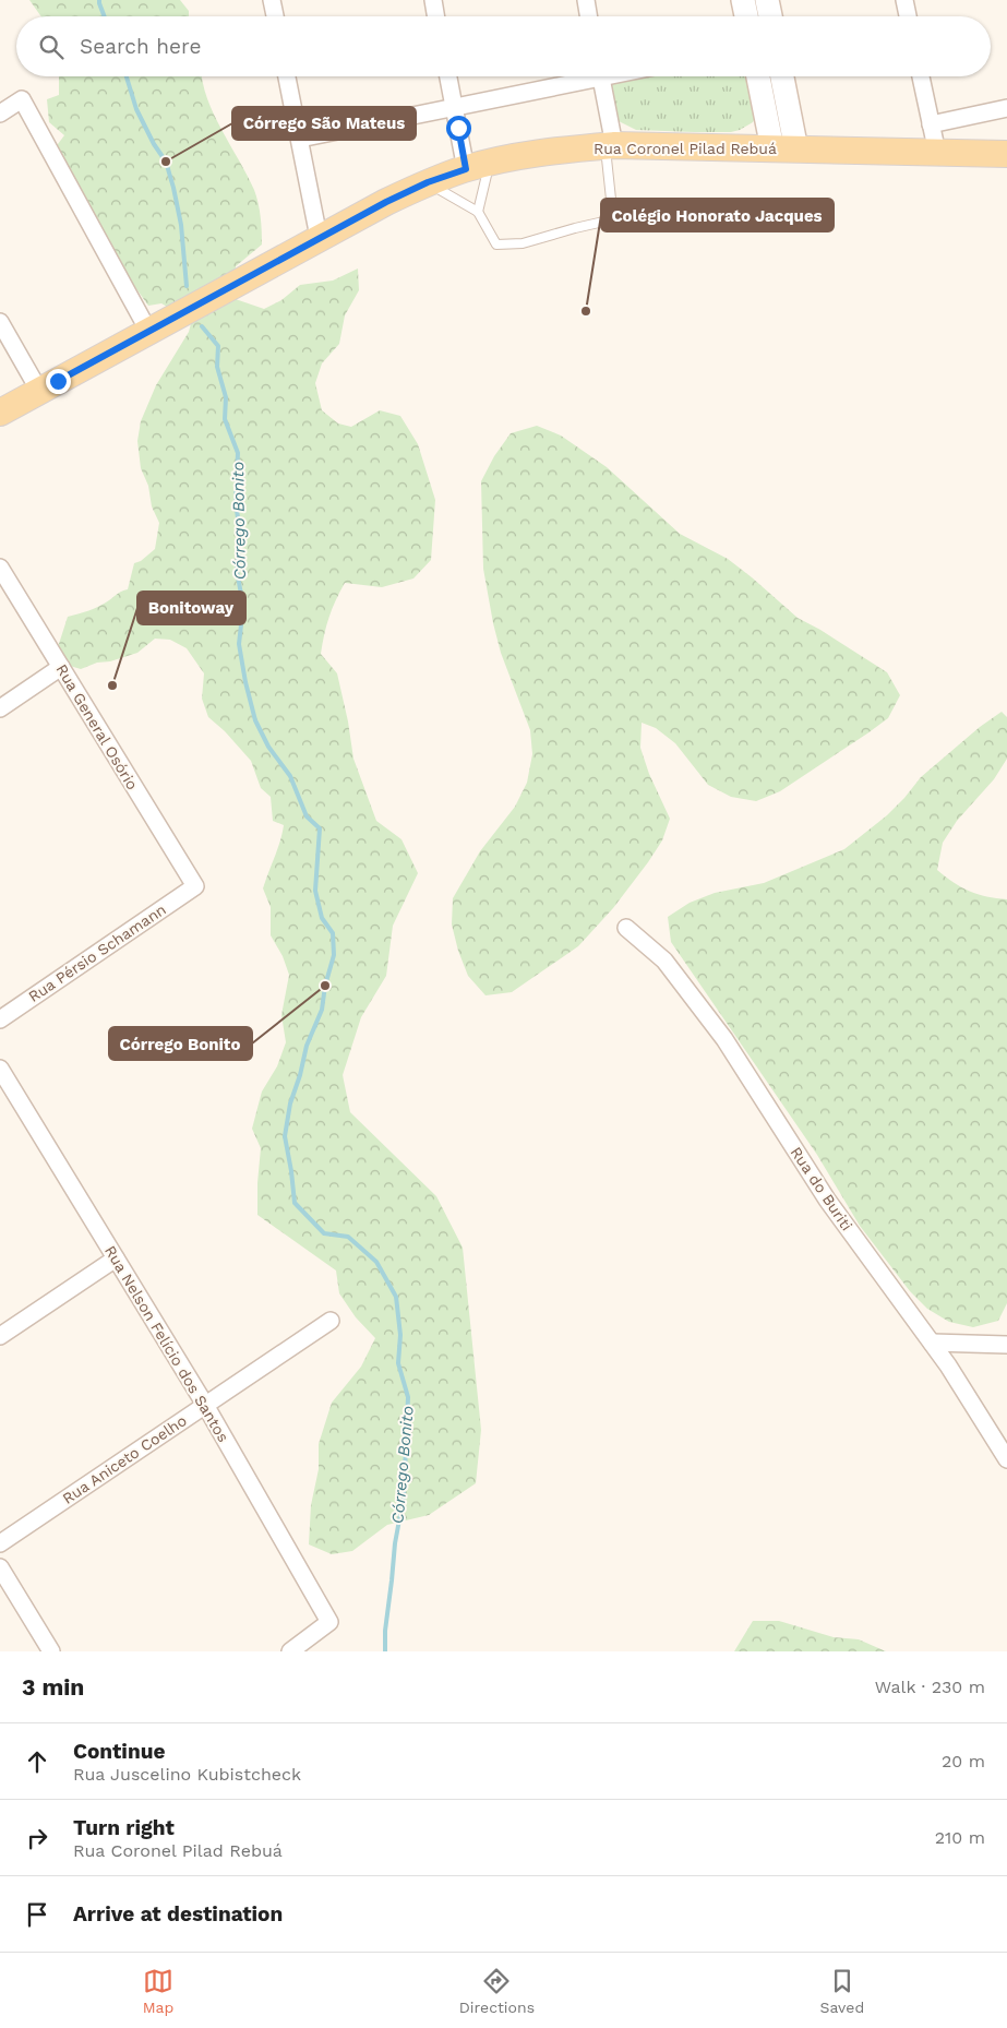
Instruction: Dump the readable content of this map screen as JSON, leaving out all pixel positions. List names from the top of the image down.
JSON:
{
  "streets": {
    "main road": ["Rua Coronel Pilad Rebuá"],
    "street": [
      "Rua General Osório",
      "Rua Pérsio Schamann",
      "Rua do Buriti",
      "Rua Nelson Felício dos Santos",
      "Rua Aniceto Coelho"
    ]
  },
  "crossings": [
    ["Rua General Osório", "Rua Pérsio Schamann"],
    ["Rua Nelson Felício dos Santos", "Rua Aniceto Coelho"]
  ],
  "water": ["Córrego Bonito"],
  "places": [
    "Córrego São Mateus",
    "Colégio Honorato Jacques",
    "Bonitoway",
    "Córrego Bonito"
  ],
  "page": {
    "search": "Search here",
    "heading": ["3 min", "Walk · 230 m"],
    "list": [
      ["Continue", "Rua Juscelino Kubistcheck", "20 m"],
      ["Turn right", "Rua Coronel Pilad Rebuá", "210 m"],
      "Arrive at destination"
    ],
    "nav": ["Map", "Directions", "Saved"]
  }
}
